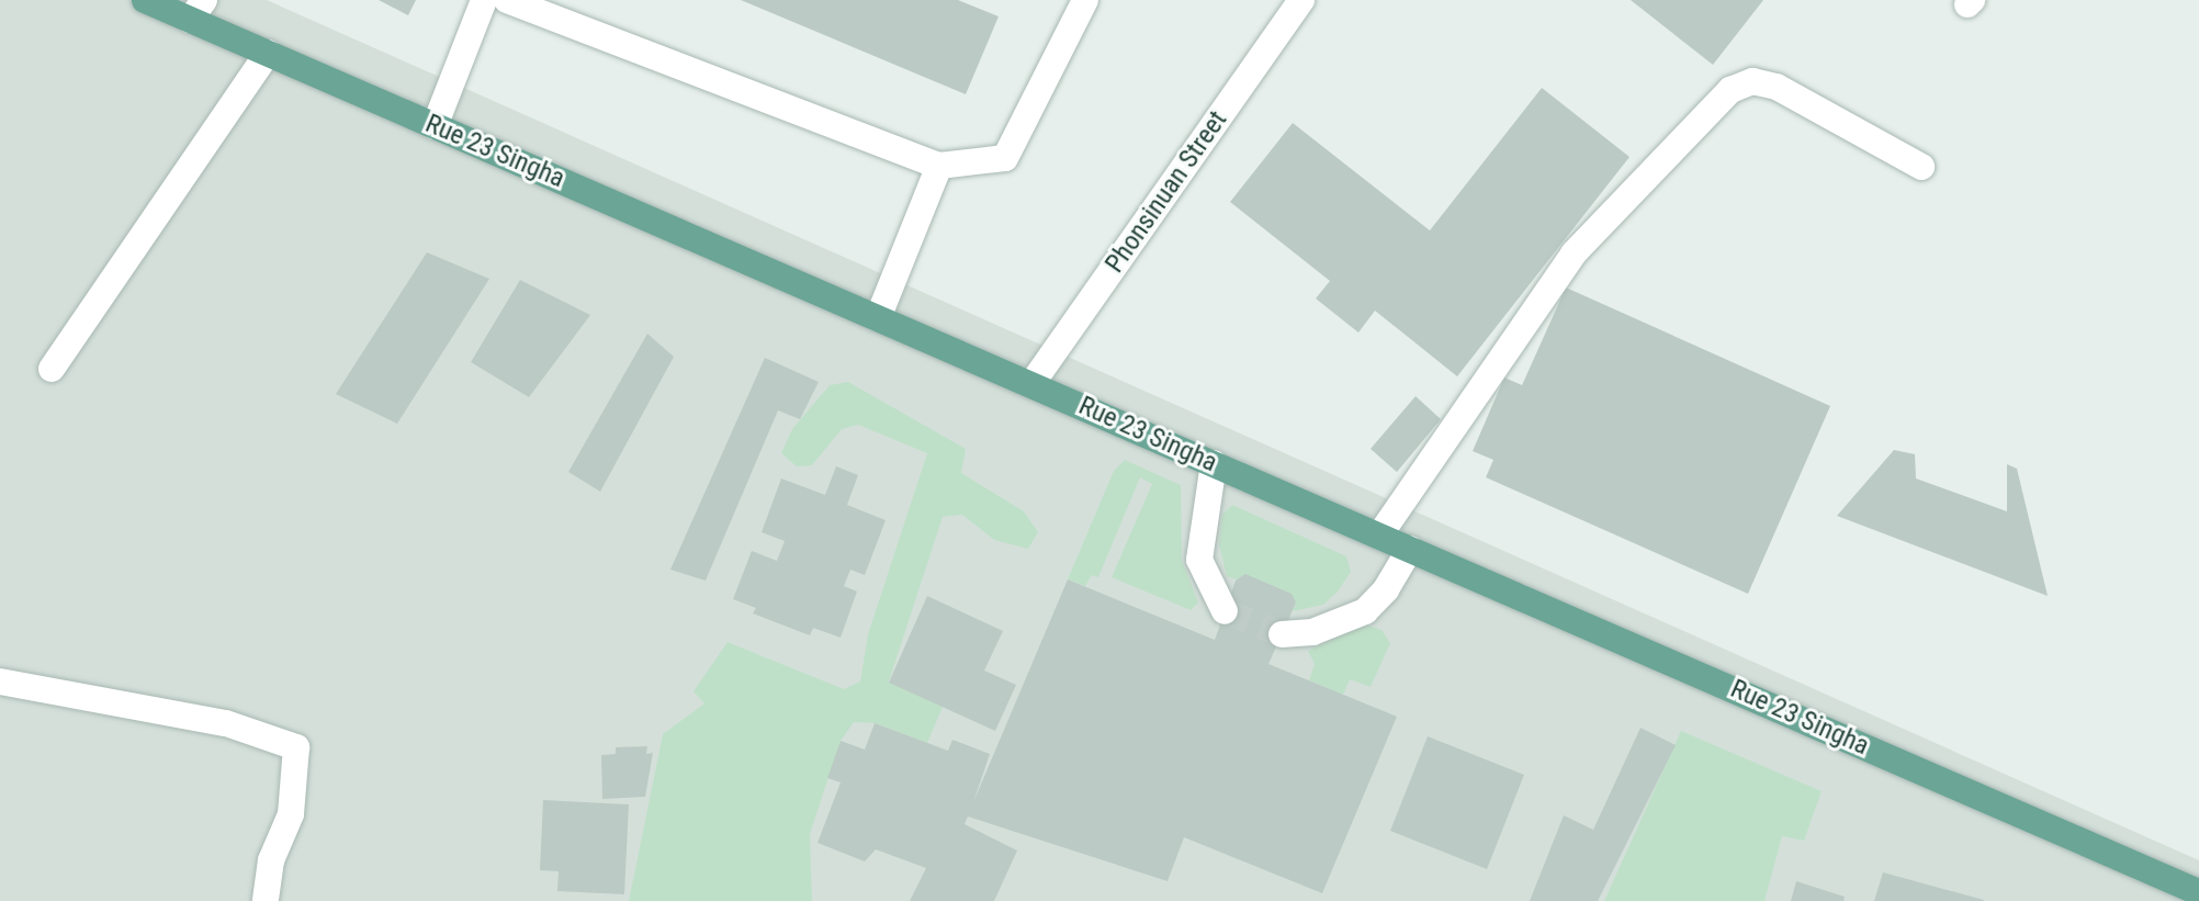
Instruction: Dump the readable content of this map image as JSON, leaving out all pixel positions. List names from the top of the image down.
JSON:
{
  "streets": {
    "main road": ["Rue 23 Singha"],
    "street": ["Phonsinuan Street"]
  },
  "crossings": [
    ["Rue 23 Singha", "Phonsinuan Street"]
  ]
}
